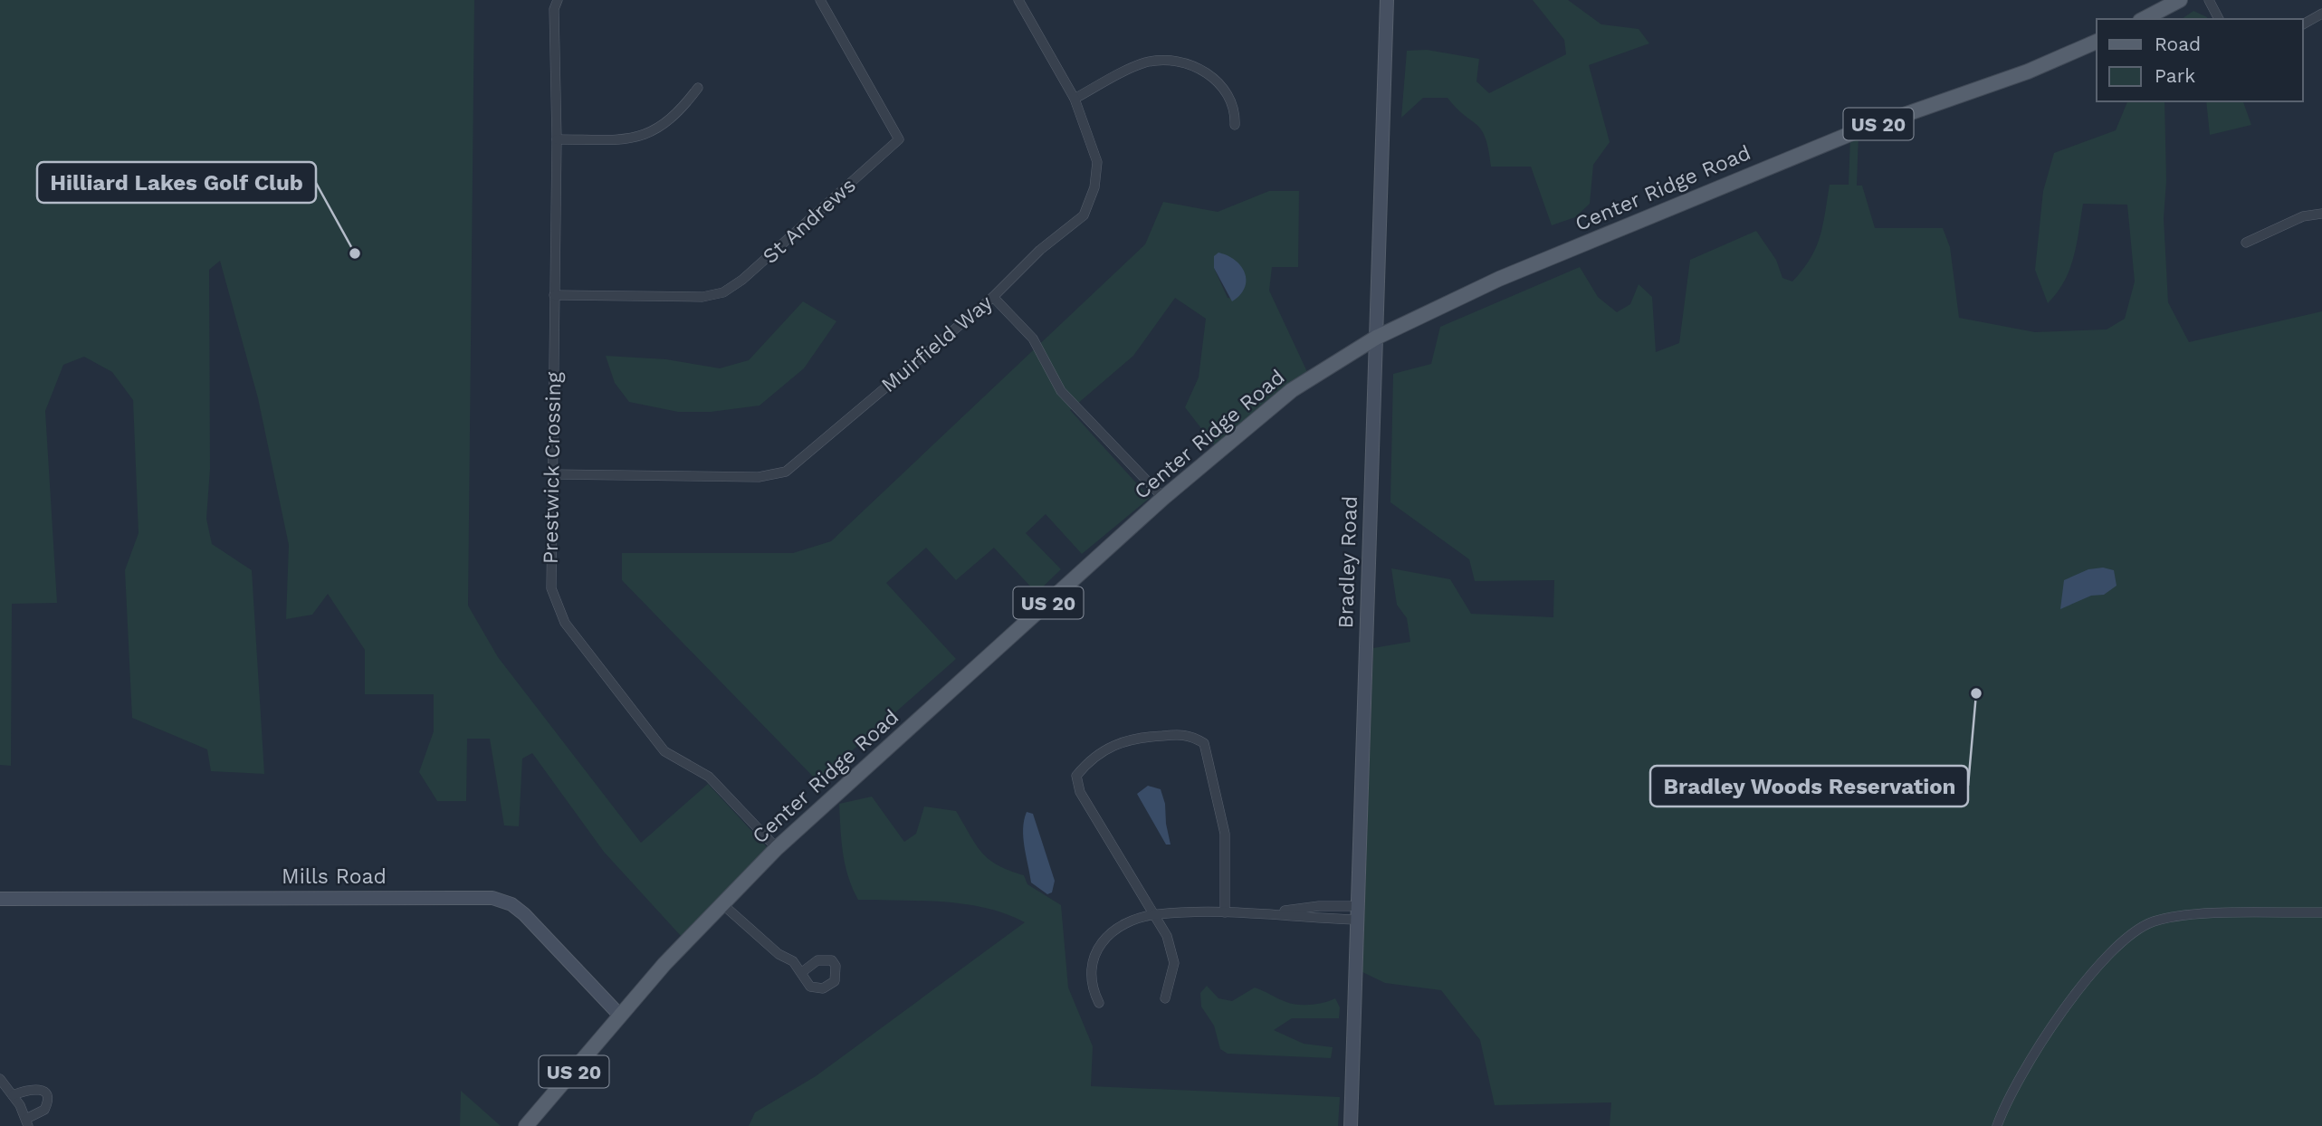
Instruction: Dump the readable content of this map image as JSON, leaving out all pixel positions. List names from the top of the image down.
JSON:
{
  "streets": {
    "main road": ["US 20", "Center Ridge Road"],
    "street": [
      "St Andrews",
      "Muirfield Way",
      "Prestwick Crossing",
      "Bradley Road",
      "Mills Road"
    ]
  },
  "crossings": [
    ["Center Ridge Road", "Prestwick Crossing"],
    ["Center Ridge Road", "Bradley Road"],
    ["Center Ridge Road", "Mills Road"],
    ["St Andrews", "Prestwick Crossing"],
    ["Muirfield Way", "Prestwick Crossing"]
  ],
  "places": ["Hilliard Lakes Golf Club", "Bradley Woods Reservation"],
  "legend": ["Road", "Park"]
}
